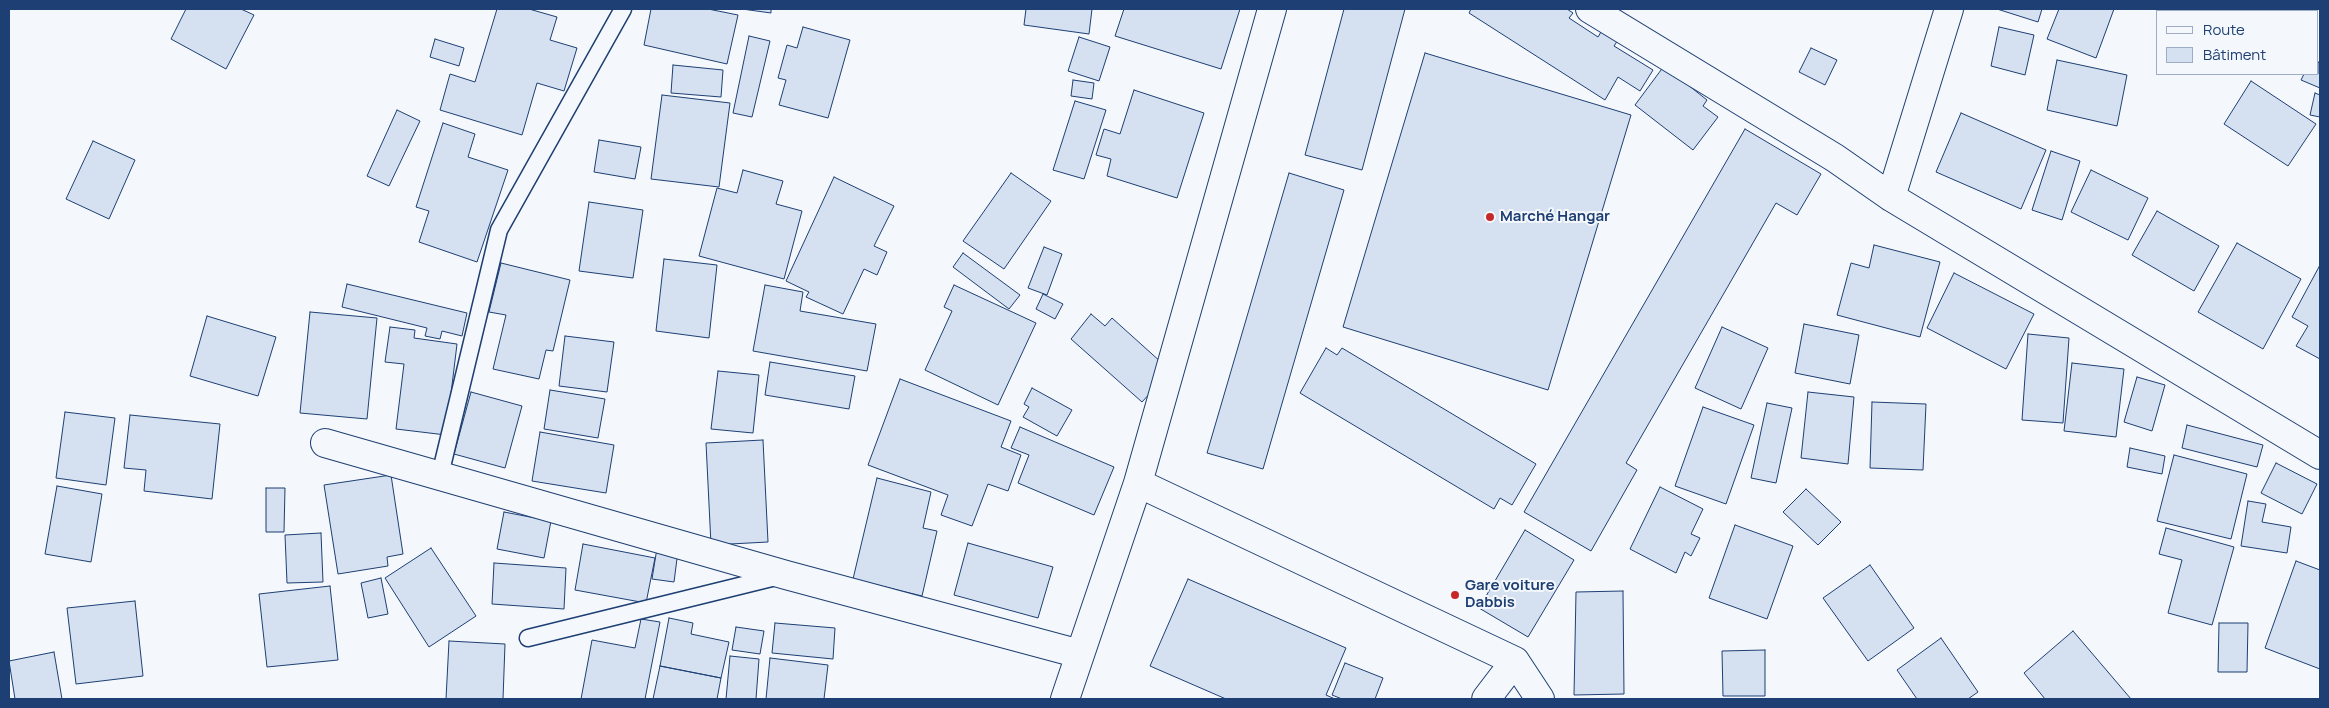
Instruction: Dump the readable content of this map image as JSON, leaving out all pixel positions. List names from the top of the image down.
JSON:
{
  "places": ["Marché Hangar", "Gare voiture Dabbis"],
  "legend": ["Route", "Bâtiment"]
}
